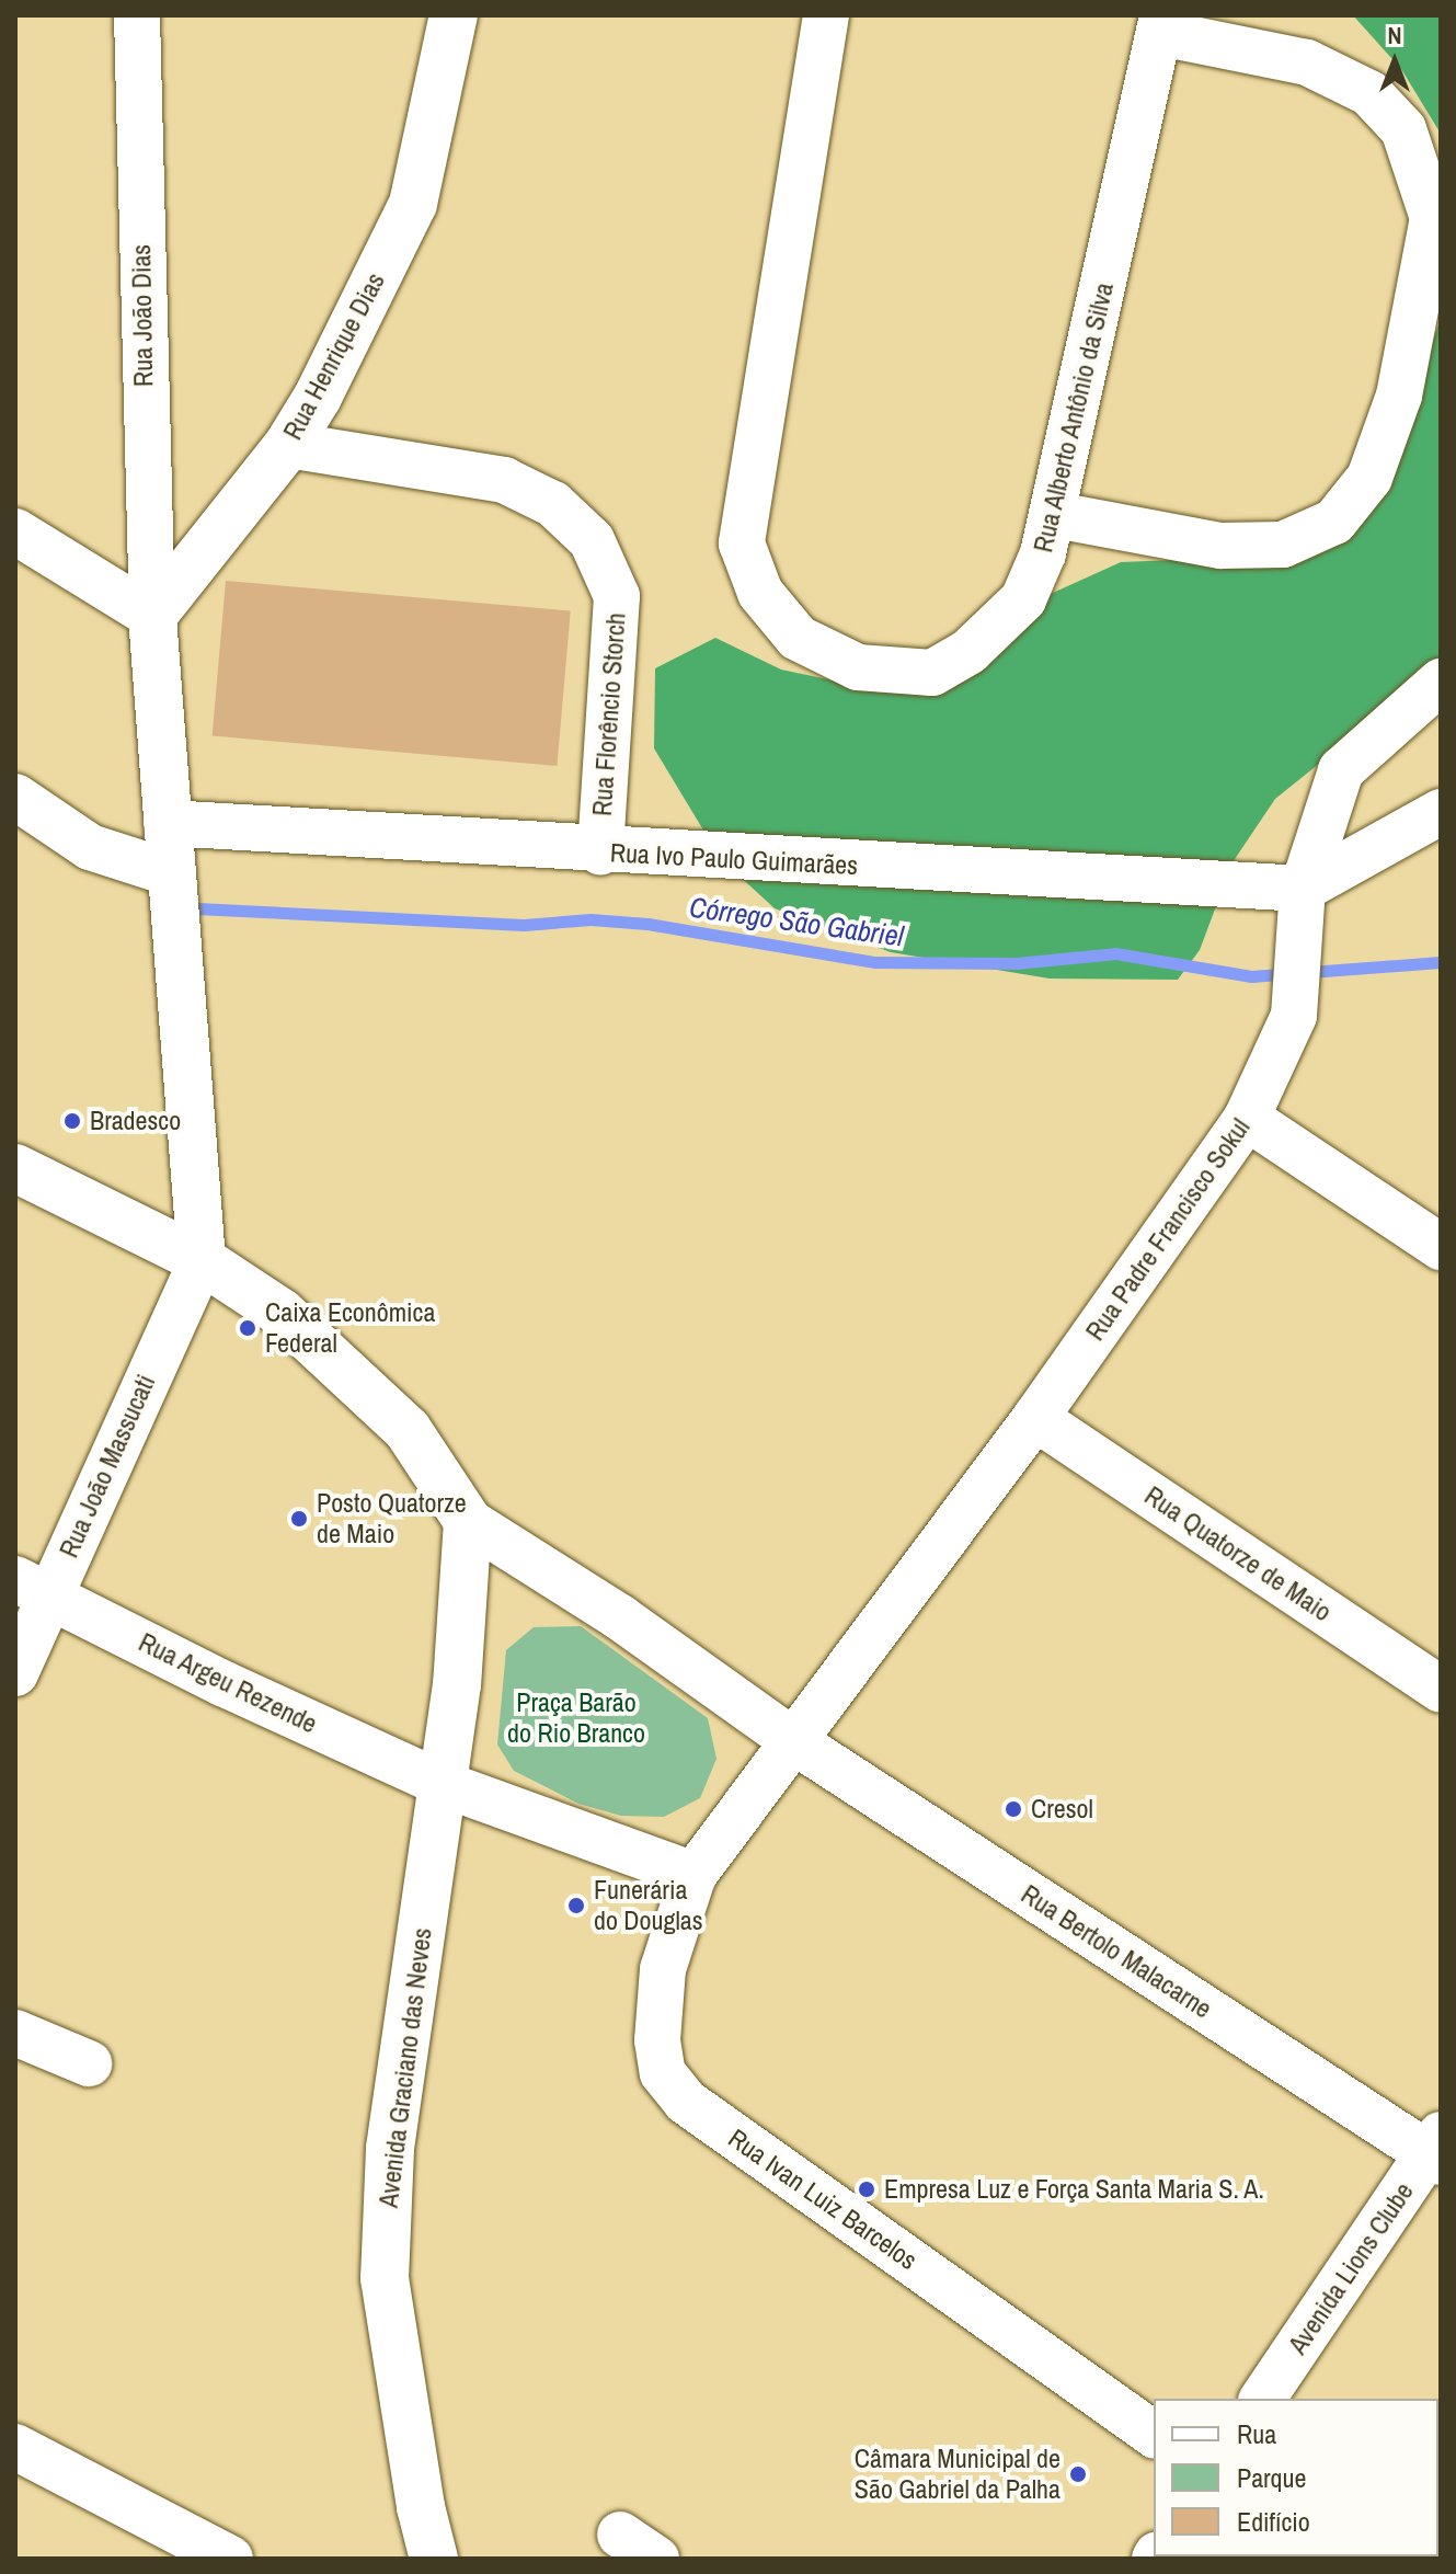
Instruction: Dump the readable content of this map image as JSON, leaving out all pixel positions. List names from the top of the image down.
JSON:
{
  "streets": {
    "main road": ["Rua João Dias", "Rua Henrique Dias", "Avenida Graciano das Neves"],
    "street": [
      "Rua Alberto Antônio da Silva",
      "Rua Florêncio Storch",
      "Rua Ivo Paulo Guimarães",
      "Rua Padre Francisco Sokul",
      "Rua João Massucati",
      "Rua Quatorze de Maio",
      "Rua Argeu Rezende",
      "Rua Bertolo Malacarne",
      "Rua Ivan Luiz Barcelos",
      "Avenida Lions Clube"
    ]
  },
  "crossings": [
    ["Rua João Dias", "Rua Henrique Dias"],
    ["Rua João Dias", "Rua Ivo Paulo Guimarães"],
    ["Rua João Dias", "Rua João Massucati"],
    ["Rua Henrique Dias", "Rua Florêncio Storch"],
    ["Rua Florêncio Storch", "Rua Ivo Paulo Guimarães"],
    ["Rua Ivo Paulo Guimarães", "Rua Padre Francisco Sokul"],
    ["Rua Padre Francisco Sokul", "Rua Quatorze de Maio"],
    ["Rua Padre Francisco Sokul", "Rua Bertolo Malacarne"],
    ["Rua João Massucati", "Rua Argeu Rezende"],
    ["Rua Argeu Rezende", "Avenida Graciano das Neves"],
    ["Rua Bertolo Malacarne", "Avenida Lions Clube"]
  ],
  "water": ["Córrego São Gabriel"],
  "parks": ["Praça Barão do Rio Branco"],
  "places": [
    "Bradesco",
    "Caixa Econômica Federal",
    "Posto Quatorze de Maio",
    "Cresol",
    "Funerária do Douglas",
    "Empresa Luz e Força Santa Maria S. A.",
    "Câmara Municipal de São Gabriel da Palha"
  ],
  "legend": ["Rua", "Parque", "Edifício"],
  "north": "top"
}
